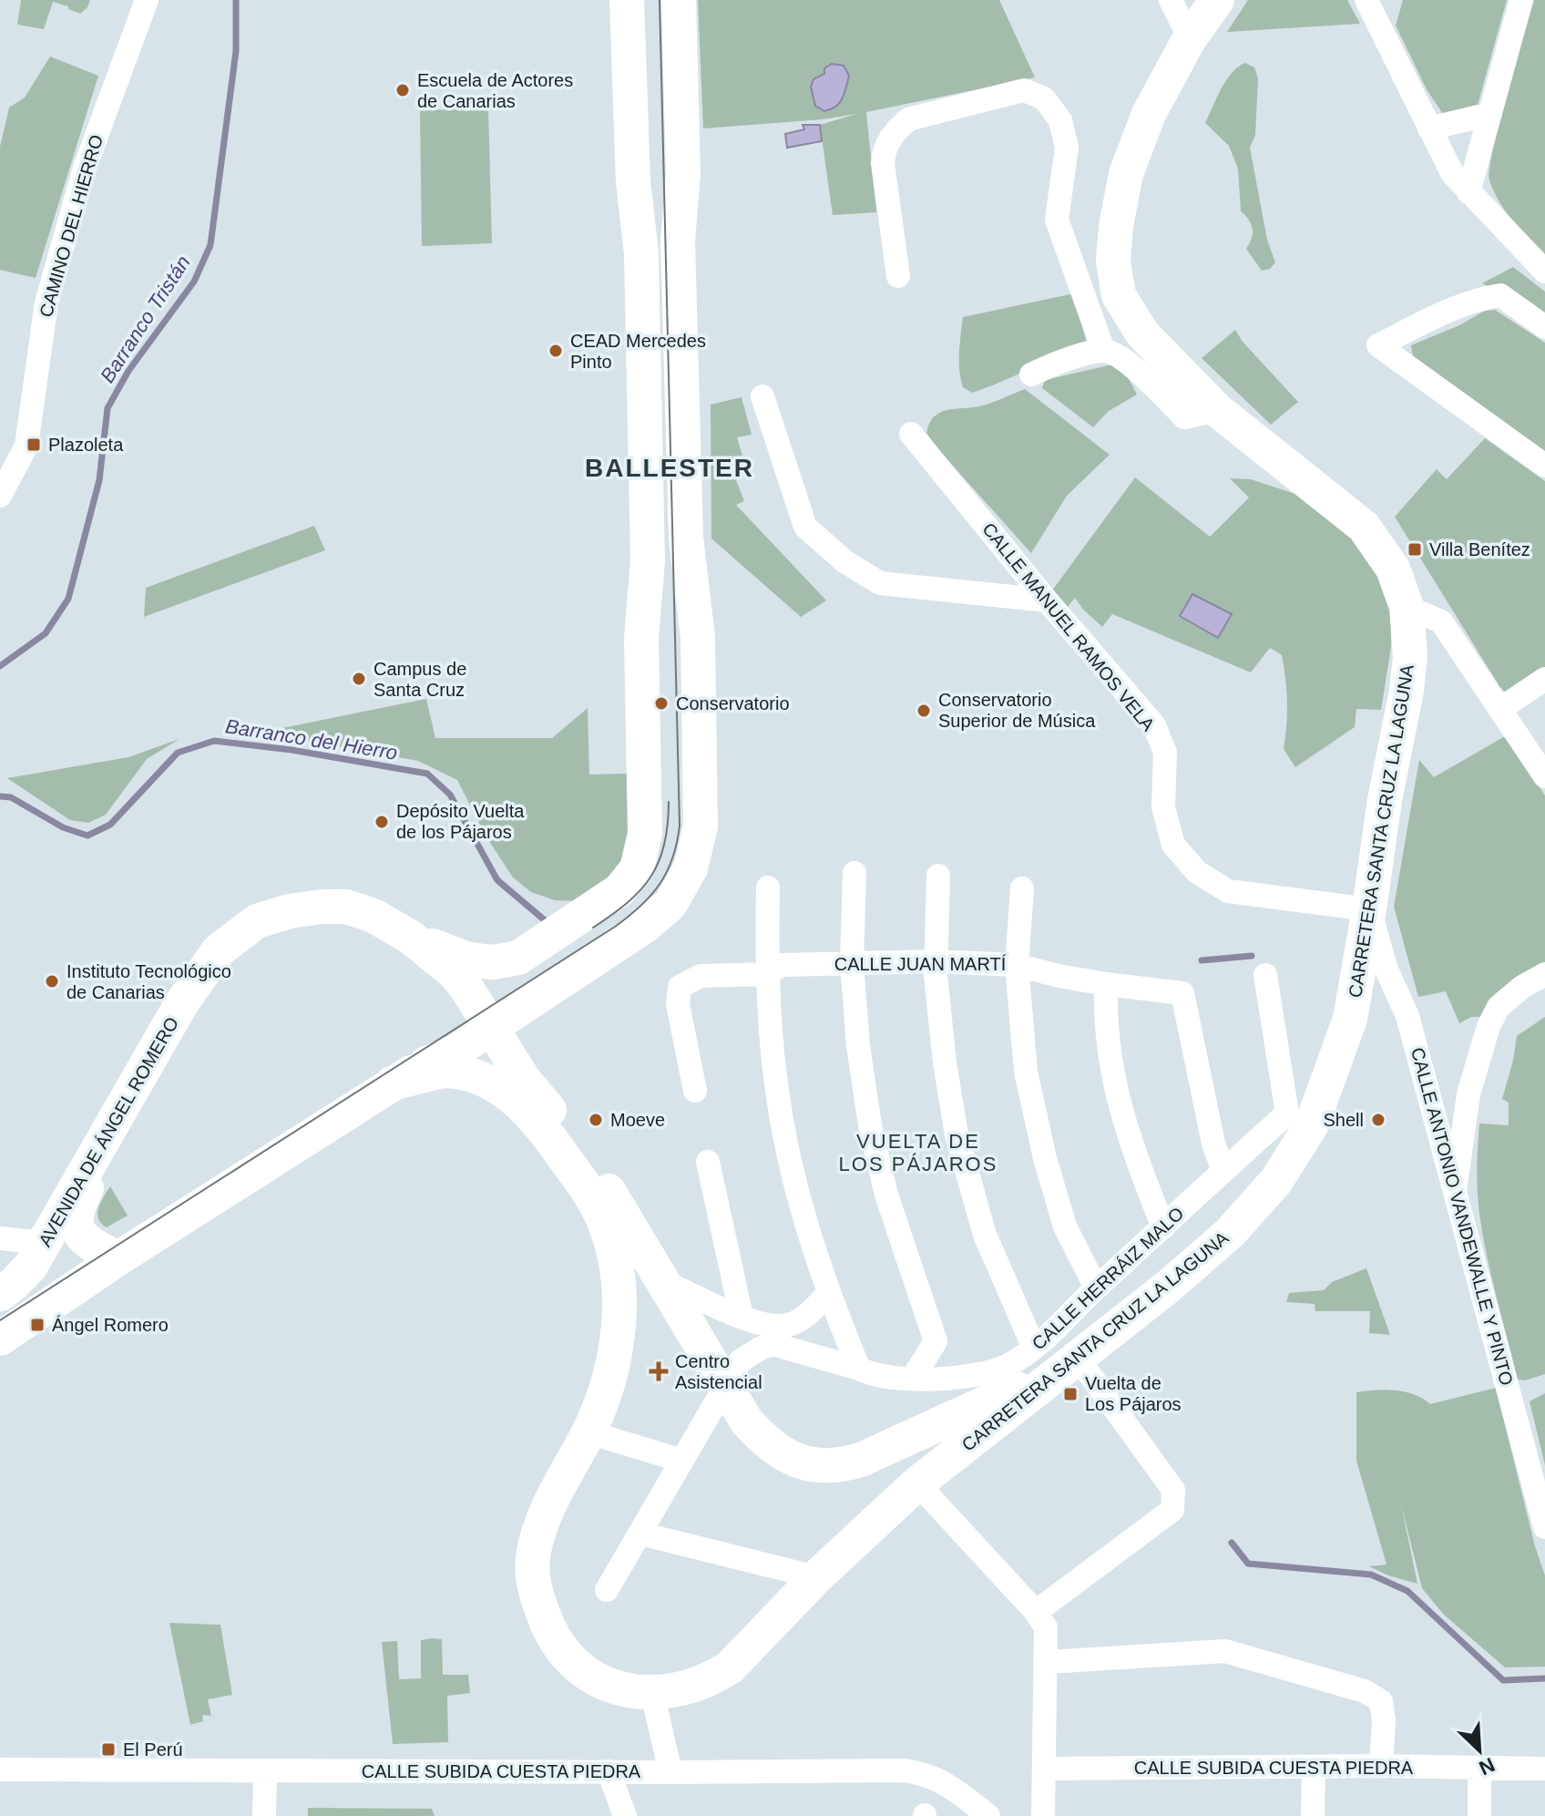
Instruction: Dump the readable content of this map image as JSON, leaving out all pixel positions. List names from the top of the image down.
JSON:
{
  "streets": {
    "main road": ["CARRETERA SANTA CRUZ LA LAGUNA", "AVENIDA DE ÁNGEL ROMERO"],
    "street": [
      "CAMINO DEL HIERRO",
      "CALLE MANUEL RAMOS VELA",
      "CALLE JUAN MARTÍ",
      "CALLE ANTONIO VANDEWALLE Y PINTO",
      "CALLE HERRÁIZ MALO",
      "CALLE SUBIDA CUESTA PIEDRA"
    ]
  },
  "crossings": [
    ["CALLE MANUEL RAMOS VELA", "CARRETERA SANTA CRUZ LA LAGUNA"],
    ["CALLE MANUEL RAMOS VELA", "CALLE ANTONIO VANDEWALLE Y PINTO"],
    ["CARRETERA SANTA CRUZ LA LAGUNA", "AVENIDA DE ÁNGEL ROMERO"],
    ["CARRETERA SANTA CRUZ LA LAGUNA", "CALLE ANTONIO VANDEWALLE Y PINTO"],
    ["CALLE JUAN MARTÍ", "CALLE HERRÁIZ MALO"],
    ["AVENIDA DE ÁNGEL ROMERO", "CALLE HERRÁIZ MALO"]
  ],
  "districts": ["BALLESTER", "VUELTA DE LOS PÁJAROS"],
  "water": ["Barranco Tristán", "Barranco del Hierro"],
  "places": {
    "other": [
      "Escuela de Actores de Canarias",
      "CEAD Mercedes Pinto",
      "Campus de Santa Cruz",
      "Conservatorio",
      "Conservatorio Superior de Música",
      "Depósito Vuelta de los Pájaros",
      "Instituto Tecnológico de Canarias",
      "Moeve",
      "Shell"
    ],
    "transit": [
      "Plazoleta",
      "Villa Benítez",
      "Ángel Romero",
      "Vuelta de Los Pájaros",
      "El Perú"
    ],
    "health": ["Centro Asistencial"]
  },
  "north": "bottom right"
}
